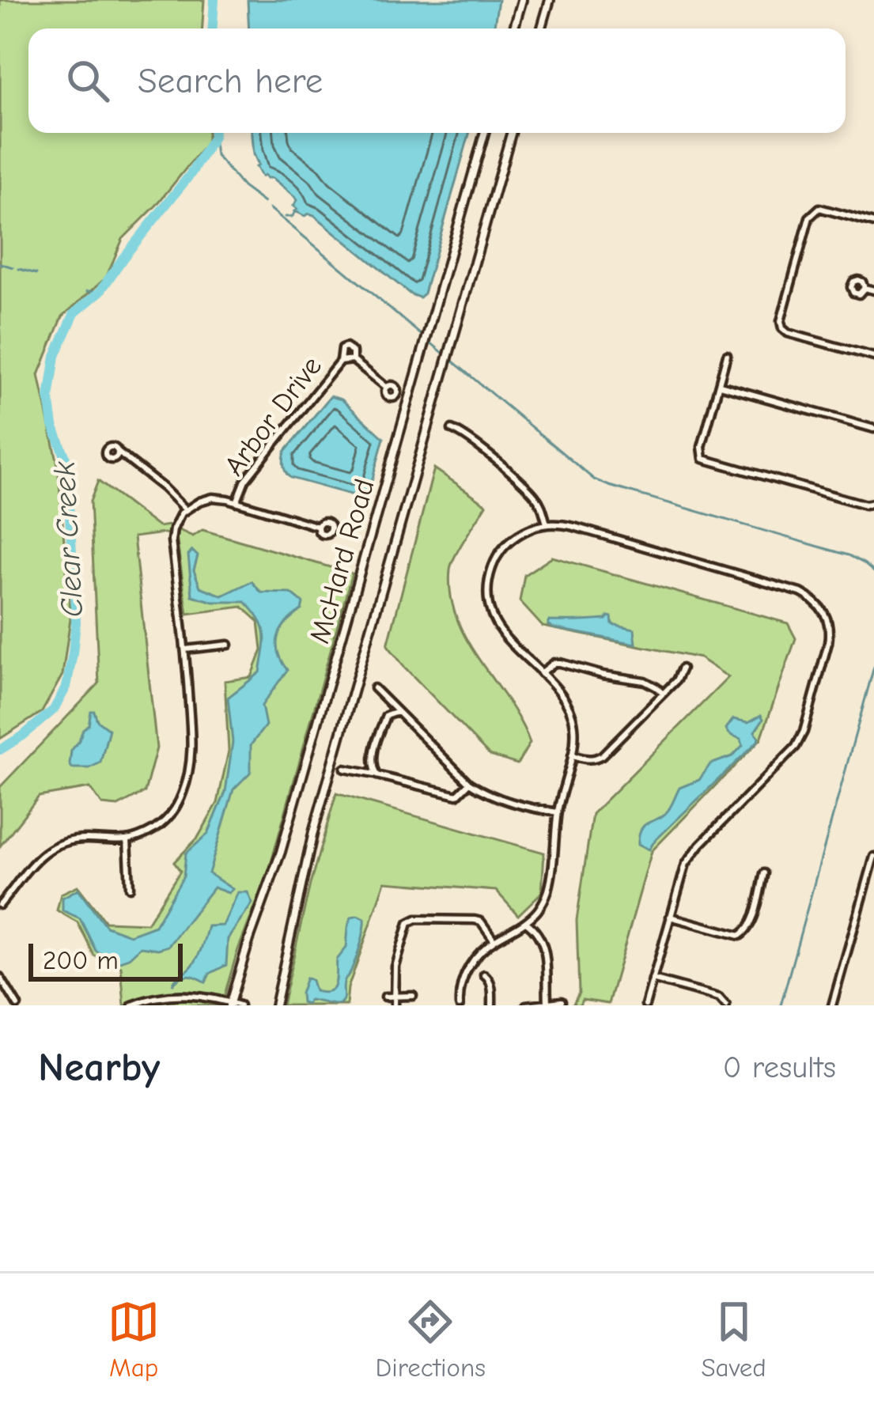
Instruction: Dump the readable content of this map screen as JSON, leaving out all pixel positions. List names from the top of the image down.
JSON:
{
  "streets": {
    "main road": ["McHard Road"],
    "street": ["Arbor Drive"]
  },
  "water": ["Clear Creek"],
  "scale_bar": "200 m",
  "page": {
    "search": "Search here",
    "scale": "200 m",
    "heading": ["Nearby", "0 results"],
    "nav": ["Map", "Directions", "Saved"]
  }
}
